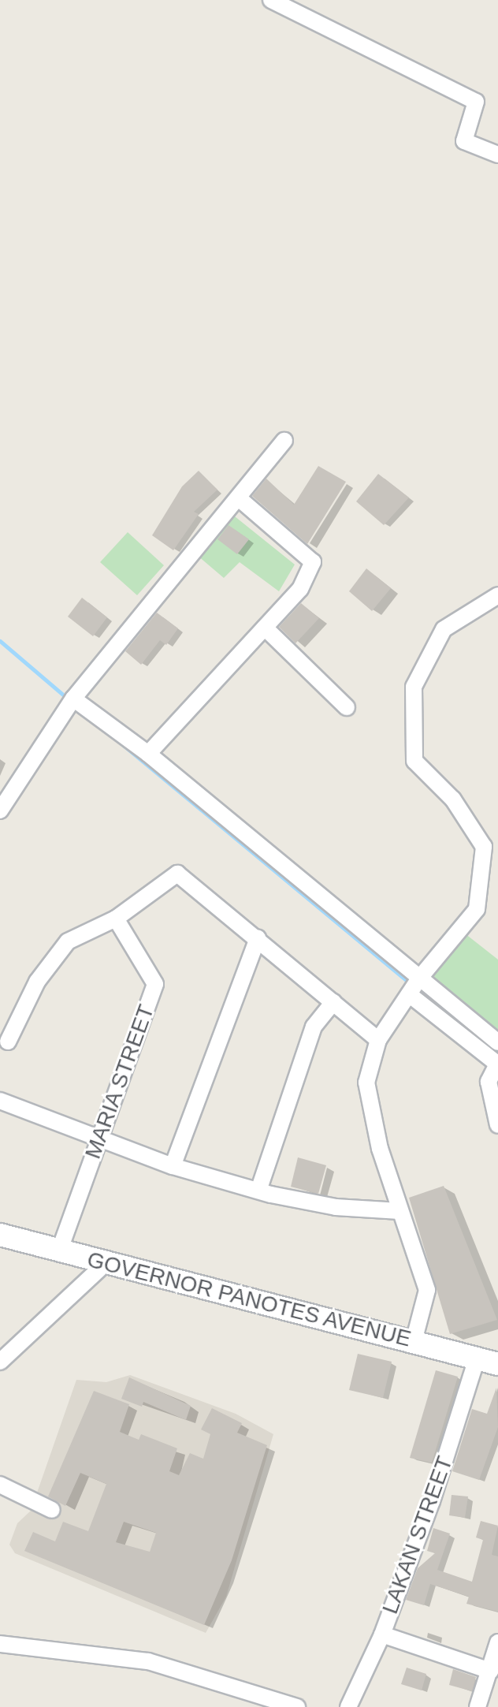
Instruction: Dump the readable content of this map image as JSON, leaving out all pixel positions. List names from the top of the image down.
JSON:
{
  "streets": {
    "main road": ["GOVERNOR PANOTES AVENUE"],
    "street": ["MARIA STREET", "LAKAN STREET"]
  },
  "crossings": [
    ["MARIA STREET", "GOVERNOR PANOTES AVENUE"],
    ["GOVERNOR PANOTES AVENUE", "LAKAN STREET"]
  ]
}
